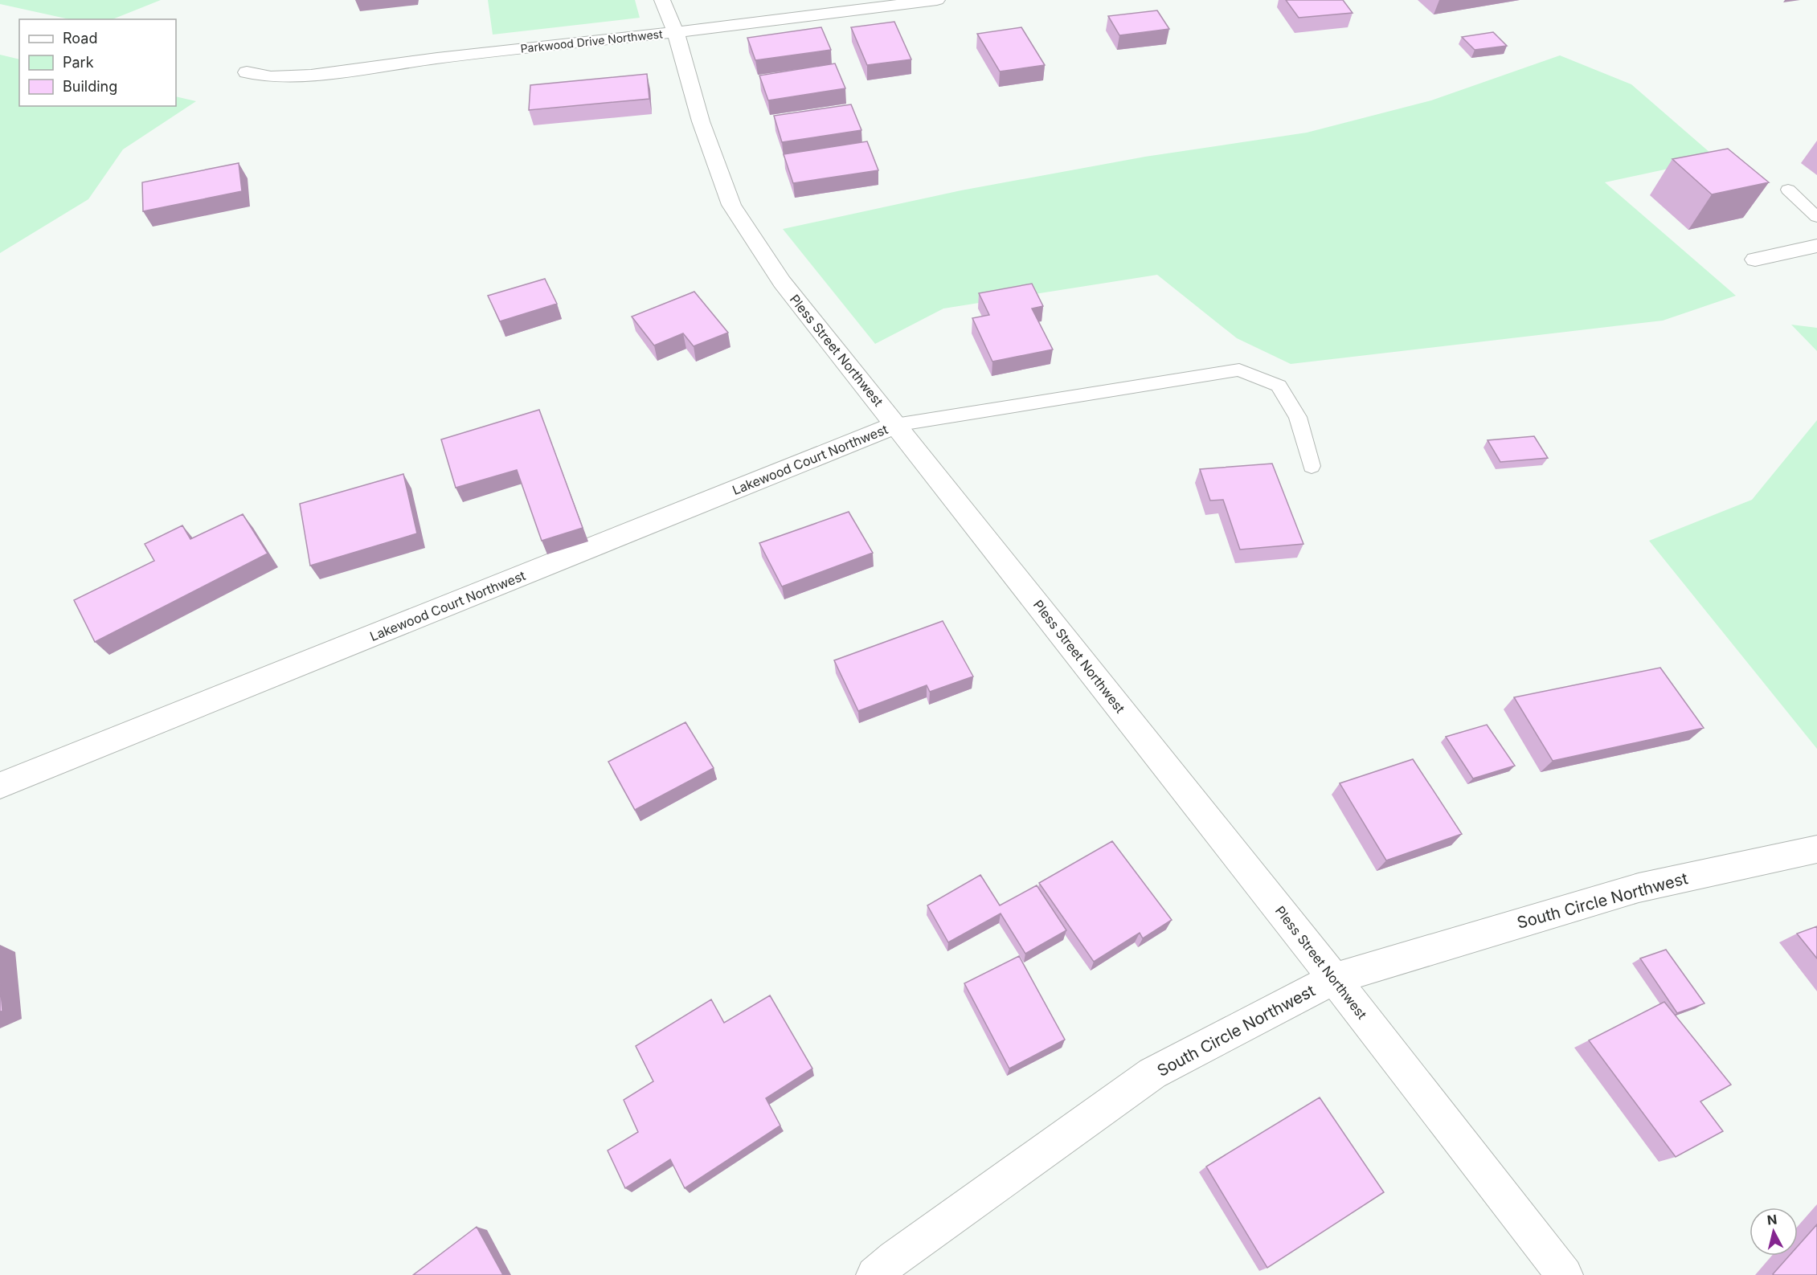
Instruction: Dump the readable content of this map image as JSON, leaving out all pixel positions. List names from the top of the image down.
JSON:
{
  "streets": {
    "street": [
      "Parkwood Drive Northwest",
      "Pless Street Northwest",
      "Lakewood Court Northwest",
      "South Circle Northwest"
    ]
  },
  "crossings": [
    ["Parkwood Drive Northwest", "Pless Street Northwest"],
    ["Pless Street Northwest", "Lakewood Court Northwest"],
    ["Pless Street Northwest", "South Circle Northwest"]
  ],
  "legend": ["Road", "Park", "Building"],
  "north": "top"
}
